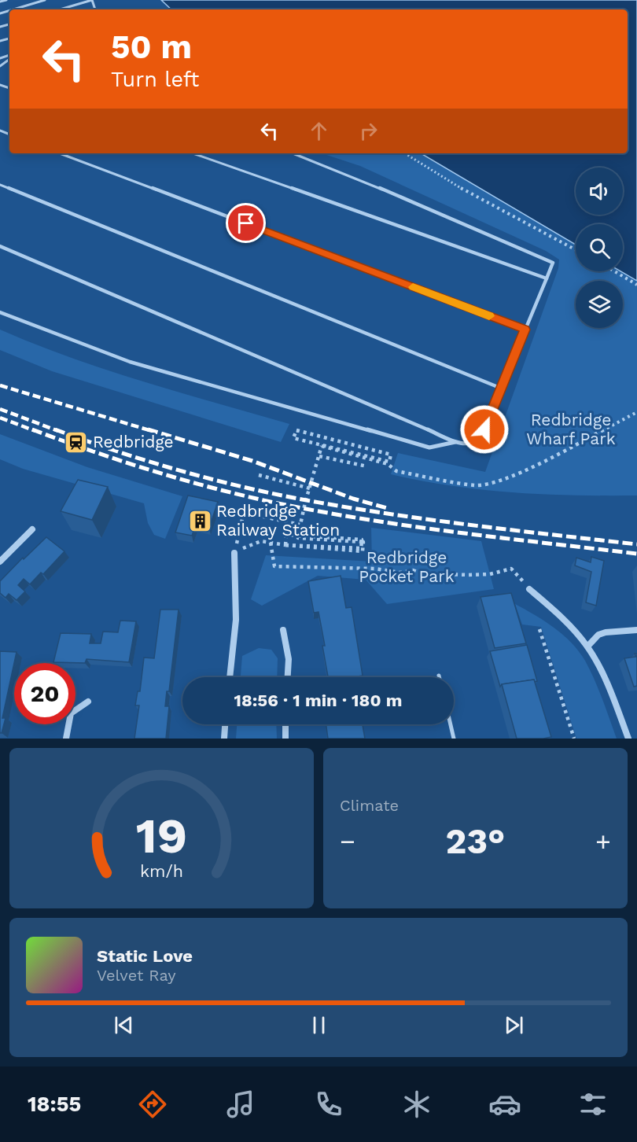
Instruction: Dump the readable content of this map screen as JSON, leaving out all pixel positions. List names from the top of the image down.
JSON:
{
  "parks": ["Redbridge Wharf Park", "Redbridge Pocket Park"],
  "places": {
    "station": ["Redbridge"],
    "building": ["Redbridge Railway Station"]
  },
  "page": {
    "turn": ["50 m", "Turn left"],
    "limit": "20",
    "trip": "18:56 · 1 min · 180 m",
    "tile": "Climate",
    "heat": ["−", "23°", "+"],
    "song": ["Static Love", "Velvet Ray"],
    "tabs": "18:55",
    "gauge": ["19", "km/h"]
  }
}
